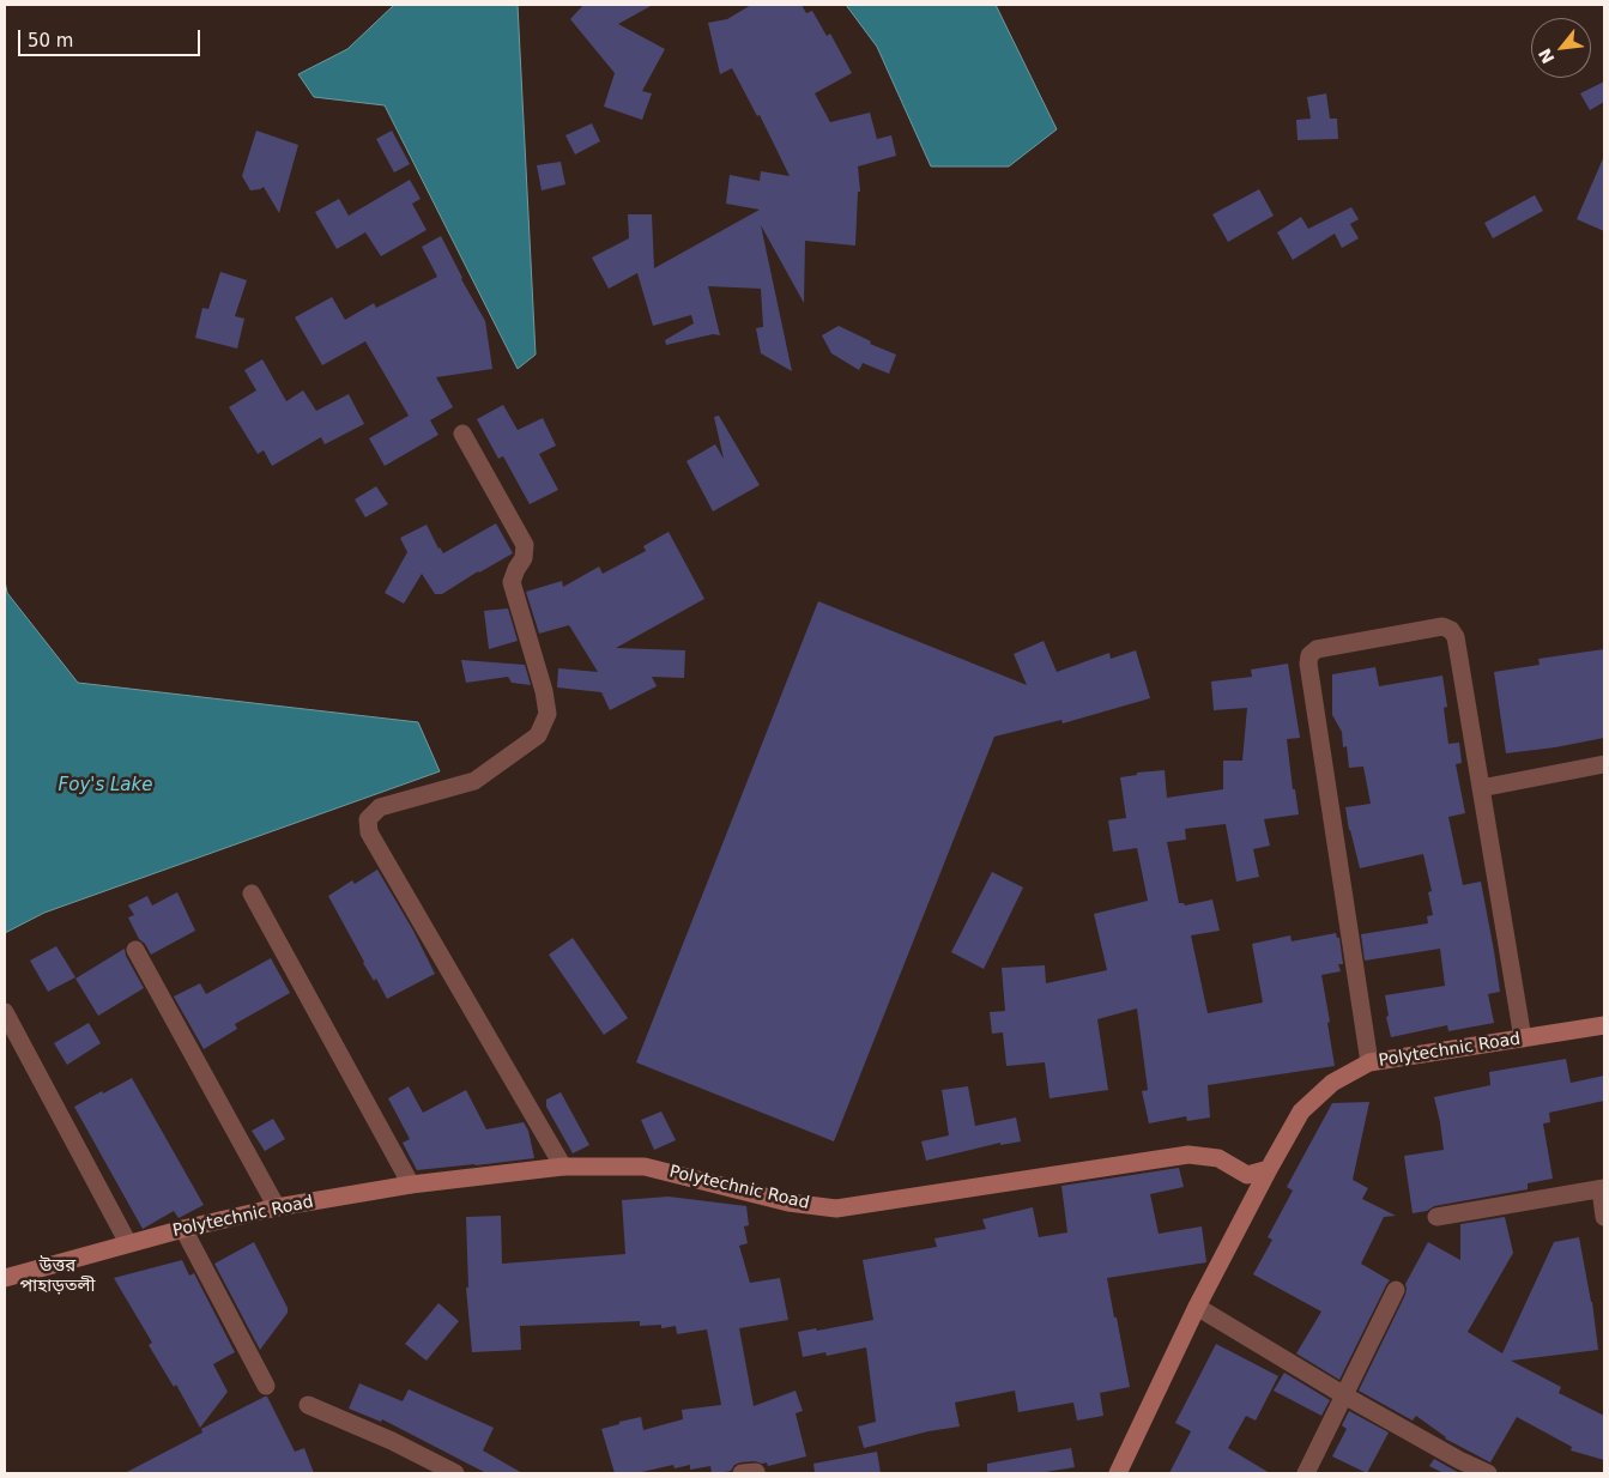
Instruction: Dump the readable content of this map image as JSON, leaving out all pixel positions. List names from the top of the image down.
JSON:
{
  "streets": {
    "street": ["Polytechnic Road"]
  },
  "districts": ["উত্তর পাহাড়তলী"],
  "water": ["Foy's Lake"],
  "scale_bar": "50 m",
  "north": "bottom left"
}
